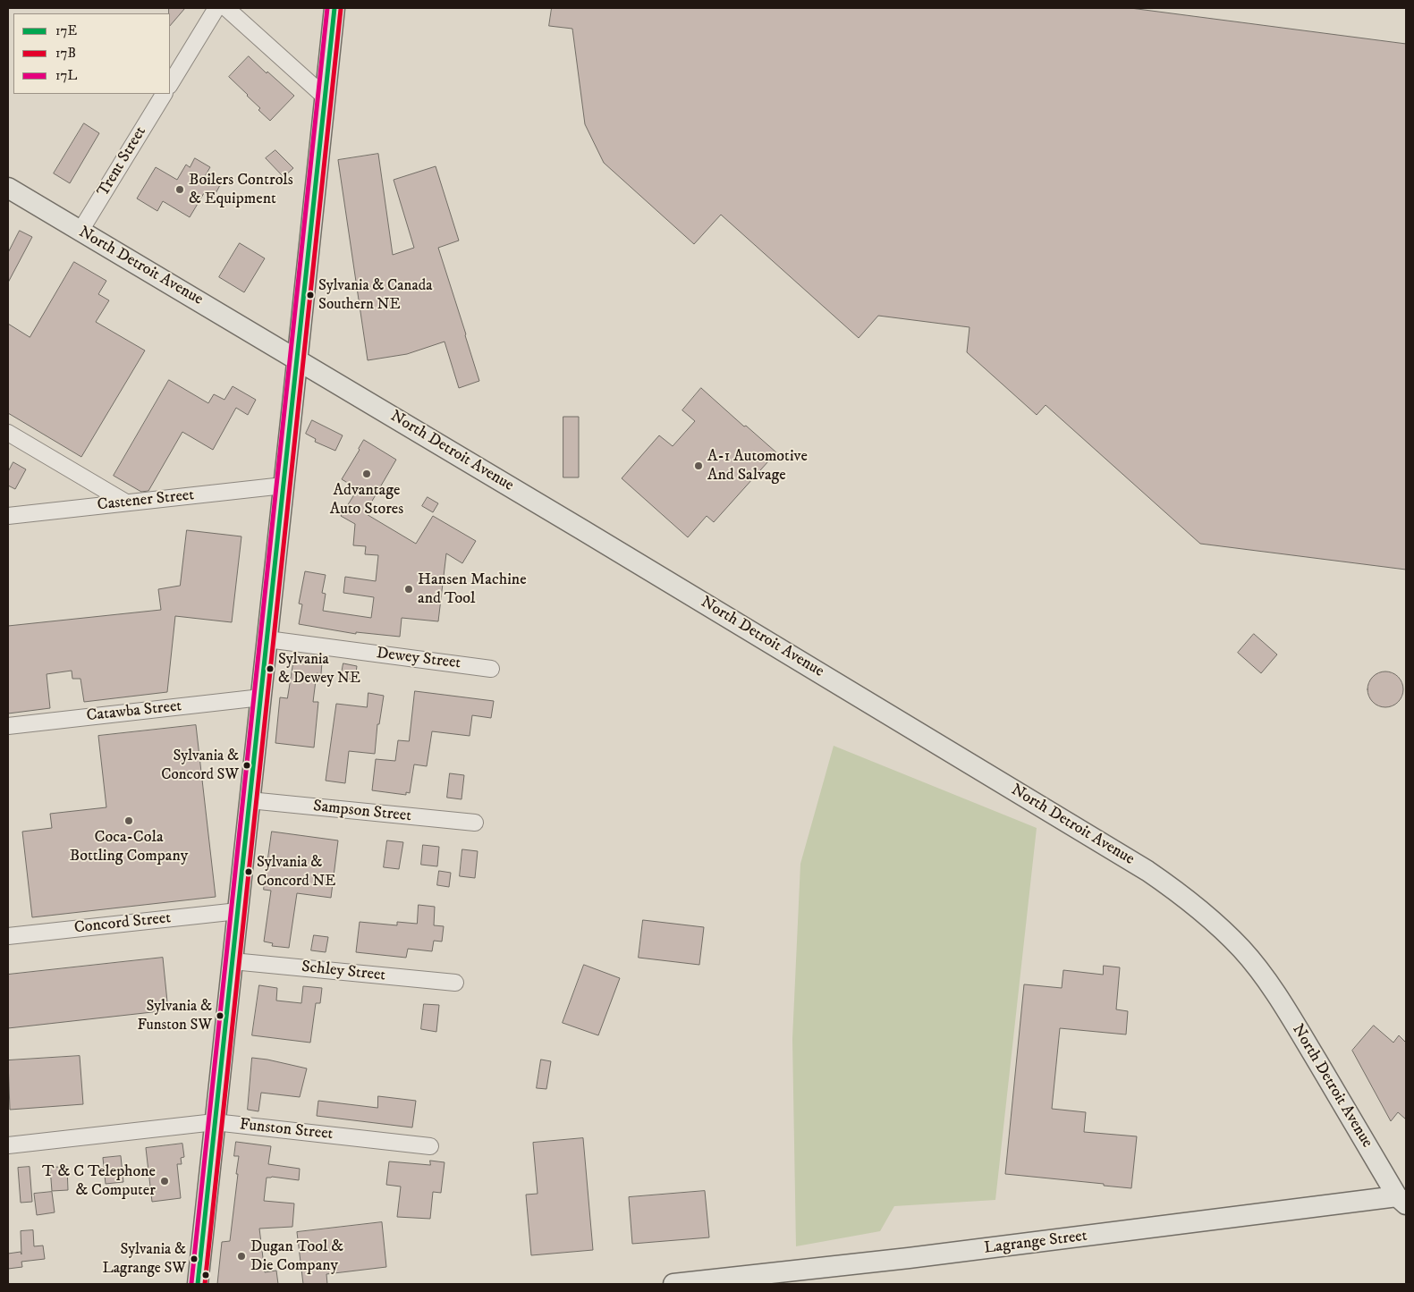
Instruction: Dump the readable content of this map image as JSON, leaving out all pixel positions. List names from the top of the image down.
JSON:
{
  "streets": {
    "main road": ["North Detroit Avenue", "Lagrange Street"],
    "street": [
      "Trent Street",
      "Castener Street",
      "Dewey Street",
      "Catawba Street",
      "Sampson Street",
      "Concord Street",
      "Schley Street",
      "Funston Street"
    ]
  },
  "crossings": [
    ["Trent Street", "North Detroit Avenue"],
    ["North Detroit Avenue", "Lagrange Street"]
  ],
  "places": [
    "Boilers Controls & Equipment",
    "Sylvania & Canada Southern NE",
    "A-1 Automotive And Salvage",
    "Advantage Auto Stores",
    "Hansen Machine and Tool",
    "Sylvania & Dewey NE",
    "Sylvania & Concord SW",
    "Coca-Cola Bottling Company",
    "Sylvania & Concord NE",
    "Sylvania & Funston SW",
    "T & C Telephone & Computer",
    "Dugan Tool & Die Company",
    "Sylvania & Lagrange SW"
  ],
  "lines": ["transit line 17E", "transit line 17L", "transit line 17B"],
  "legend": ["17E", "17B", "17L"]
}
